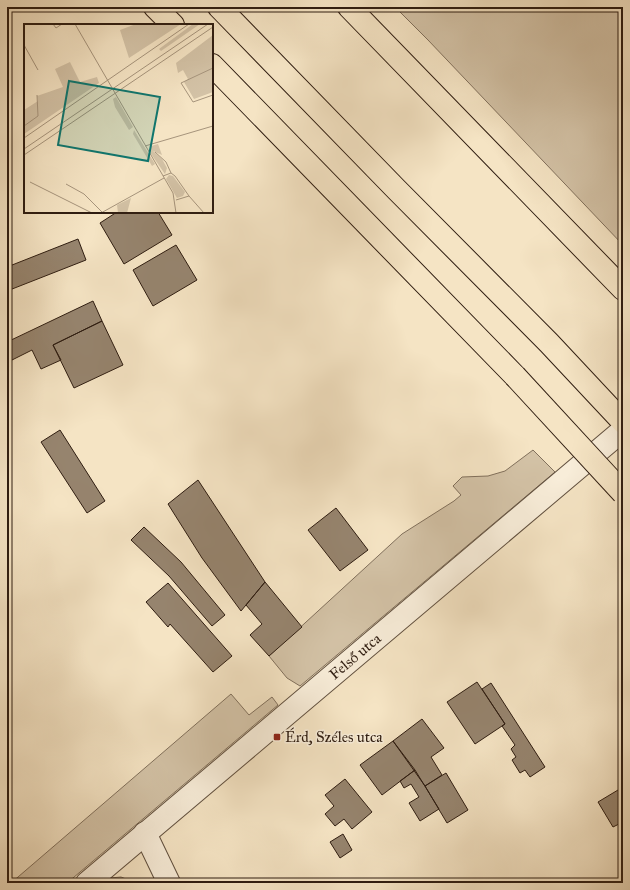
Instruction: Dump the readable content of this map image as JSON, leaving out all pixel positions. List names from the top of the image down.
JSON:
{
  "streets": {
    "street": ["Felső utca"]
  },
  "places": {
    "transit": ["Érd, Széles utca"]
  }
}
